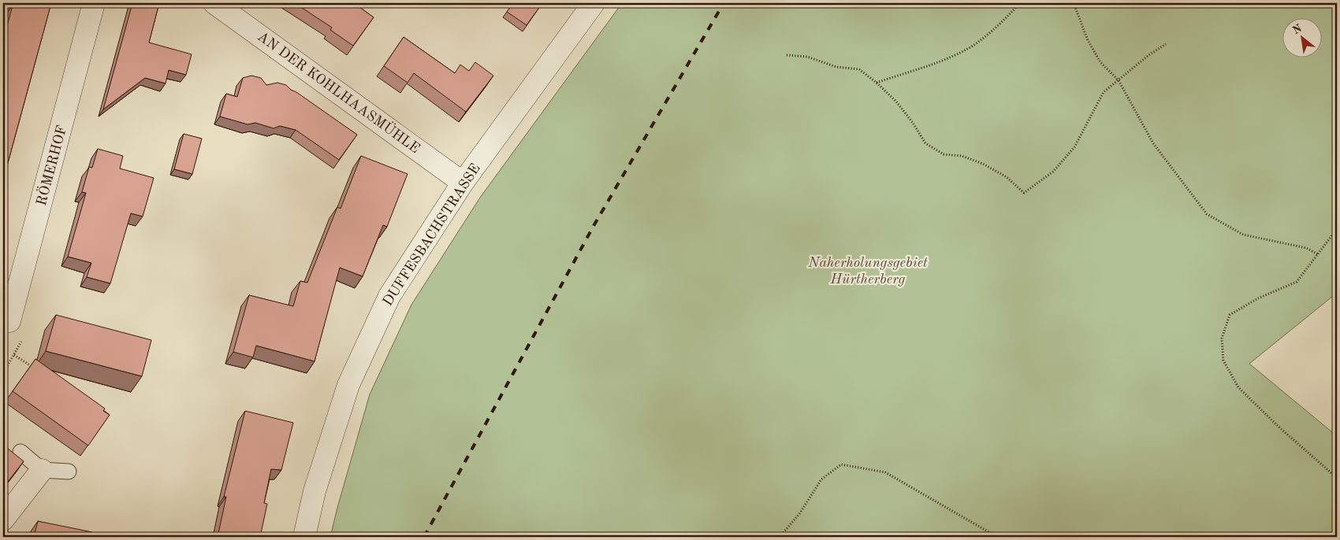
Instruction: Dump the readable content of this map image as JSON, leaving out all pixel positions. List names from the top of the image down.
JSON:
{
  "streets": {
    "street": ["AN DER KOHLHAASMÜHLE", "RÖMERHOF", "DUFFESBACHSTRASSE"]
  },
  "crossings": [
    ["AN DER KOHLHAASMÜHLE", "DUFFESBACHSTRASSE"]
  ],
  "parks": ["Naherholungsgebiet Hürtherberg"],
  "north": "top left"
}
